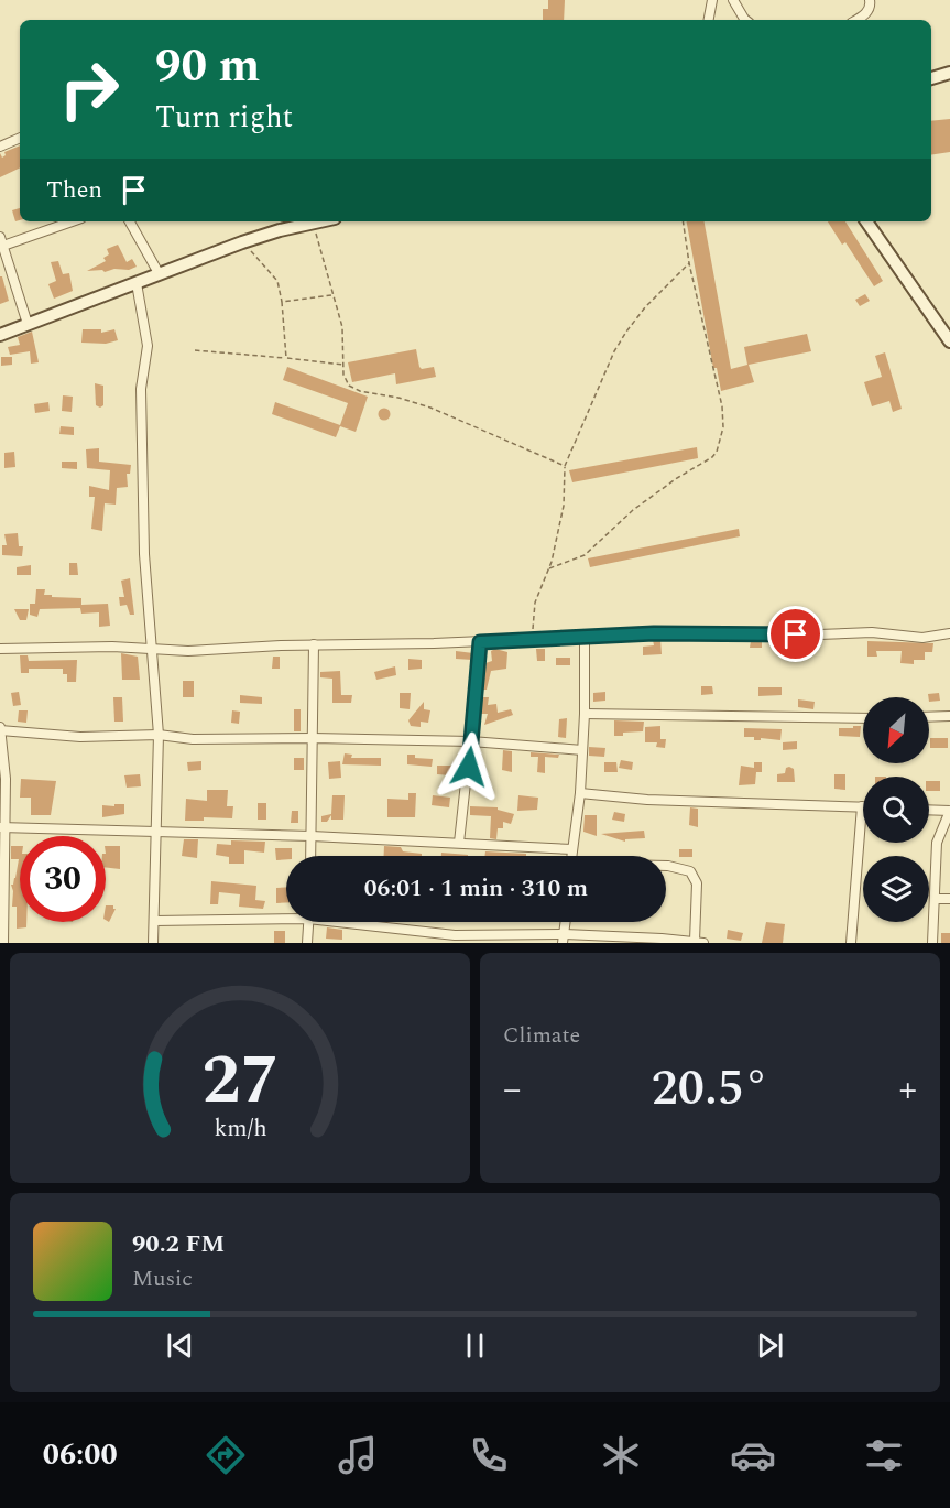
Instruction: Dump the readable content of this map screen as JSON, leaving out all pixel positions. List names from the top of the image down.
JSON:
{
  "north": "bottom left",
  "page": {
    "turn": ["90 m", "Turn right"],
    "then": "Then",
    "limit": "30",
    "trip": "06:01 · 1 min · 310 m",
    "tile": "Climate",
    "heat": ["−", "20.5°", "+"],
    "song": ["90.2 FM", "Music"],
    "tabs": "06:00",
    "gauge": ["27", "km/h"]
  }
}
